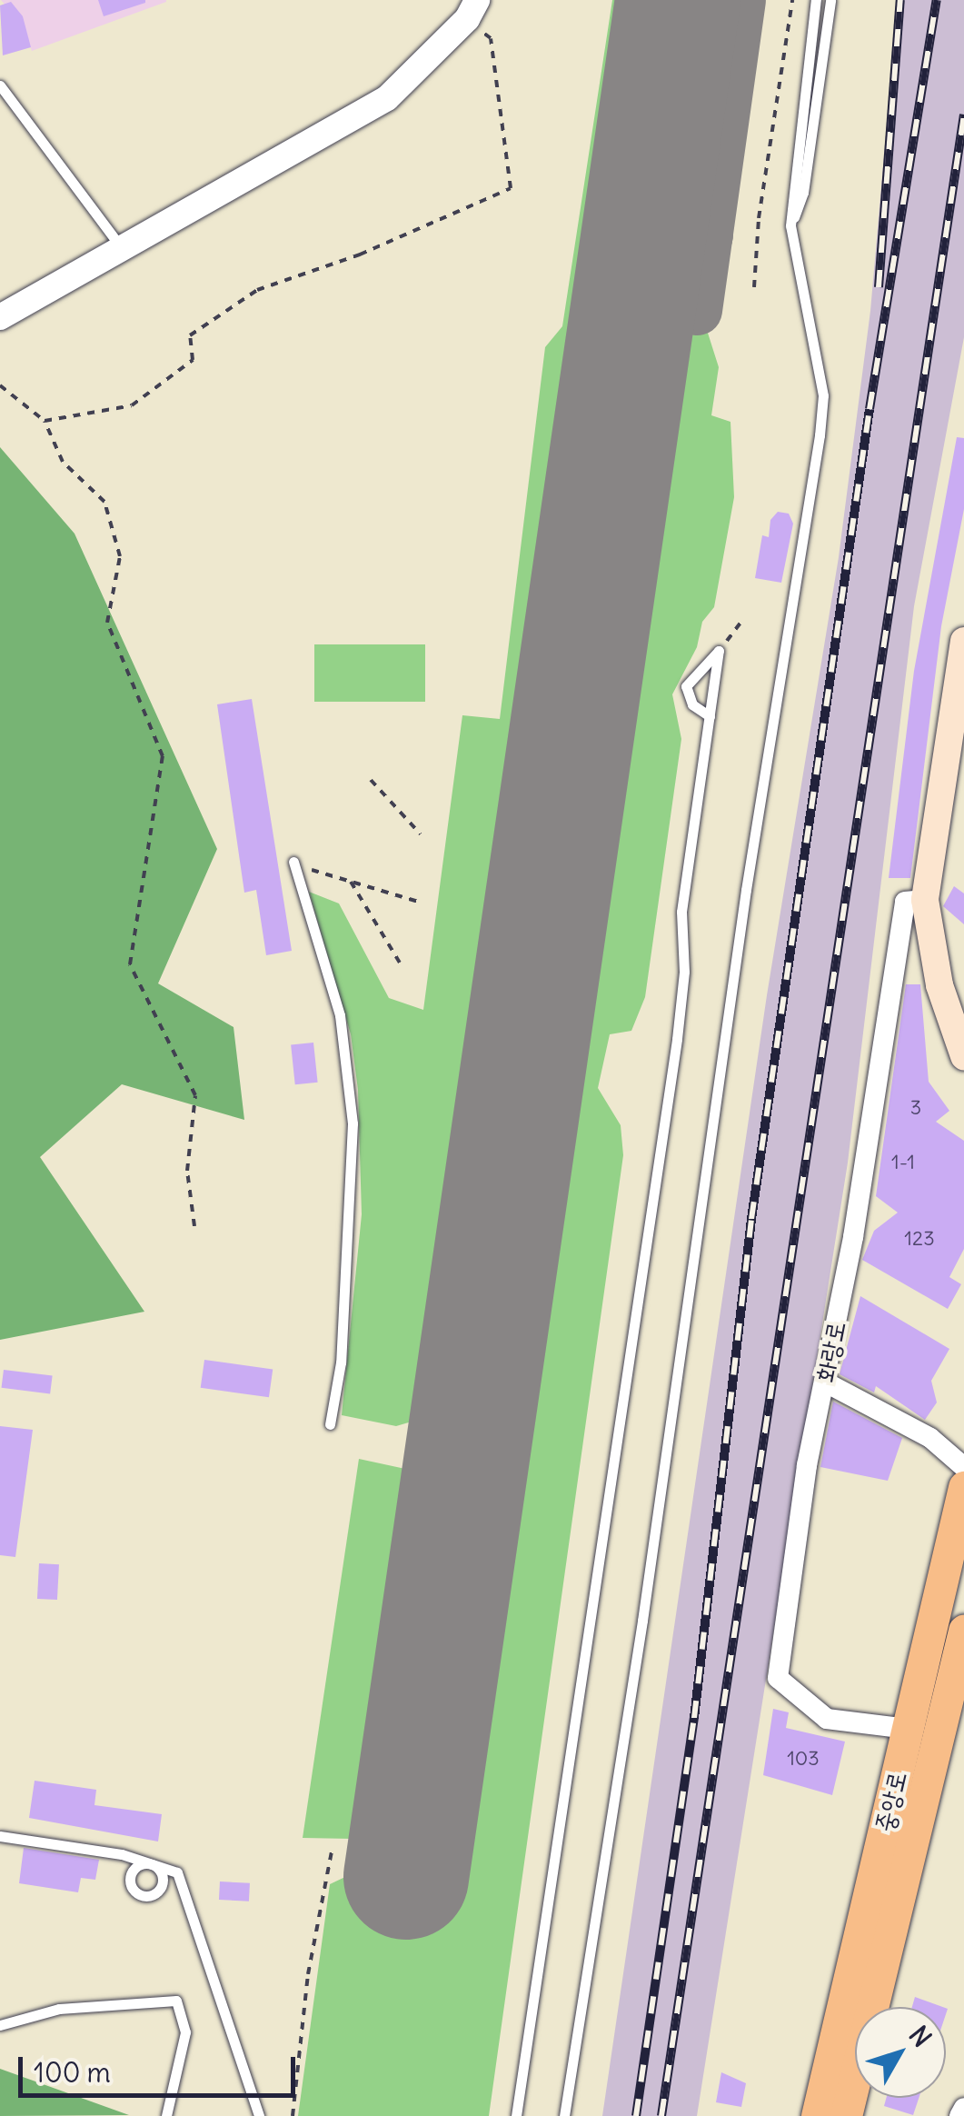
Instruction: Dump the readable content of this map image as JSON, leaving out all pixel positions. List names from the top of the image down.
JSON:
{
  "streets": {
    "main road": ["중앙로"],
    "street": ["화랑로"]
  },
  "crossings": [
    ["화랑로", "중앙로"]
  ],
  "house_numbers": [
    "3",
    "1-1",
    "123",
    "103"
  ],
  "scale_bar": "100 m",
  "north": "top right"
}
